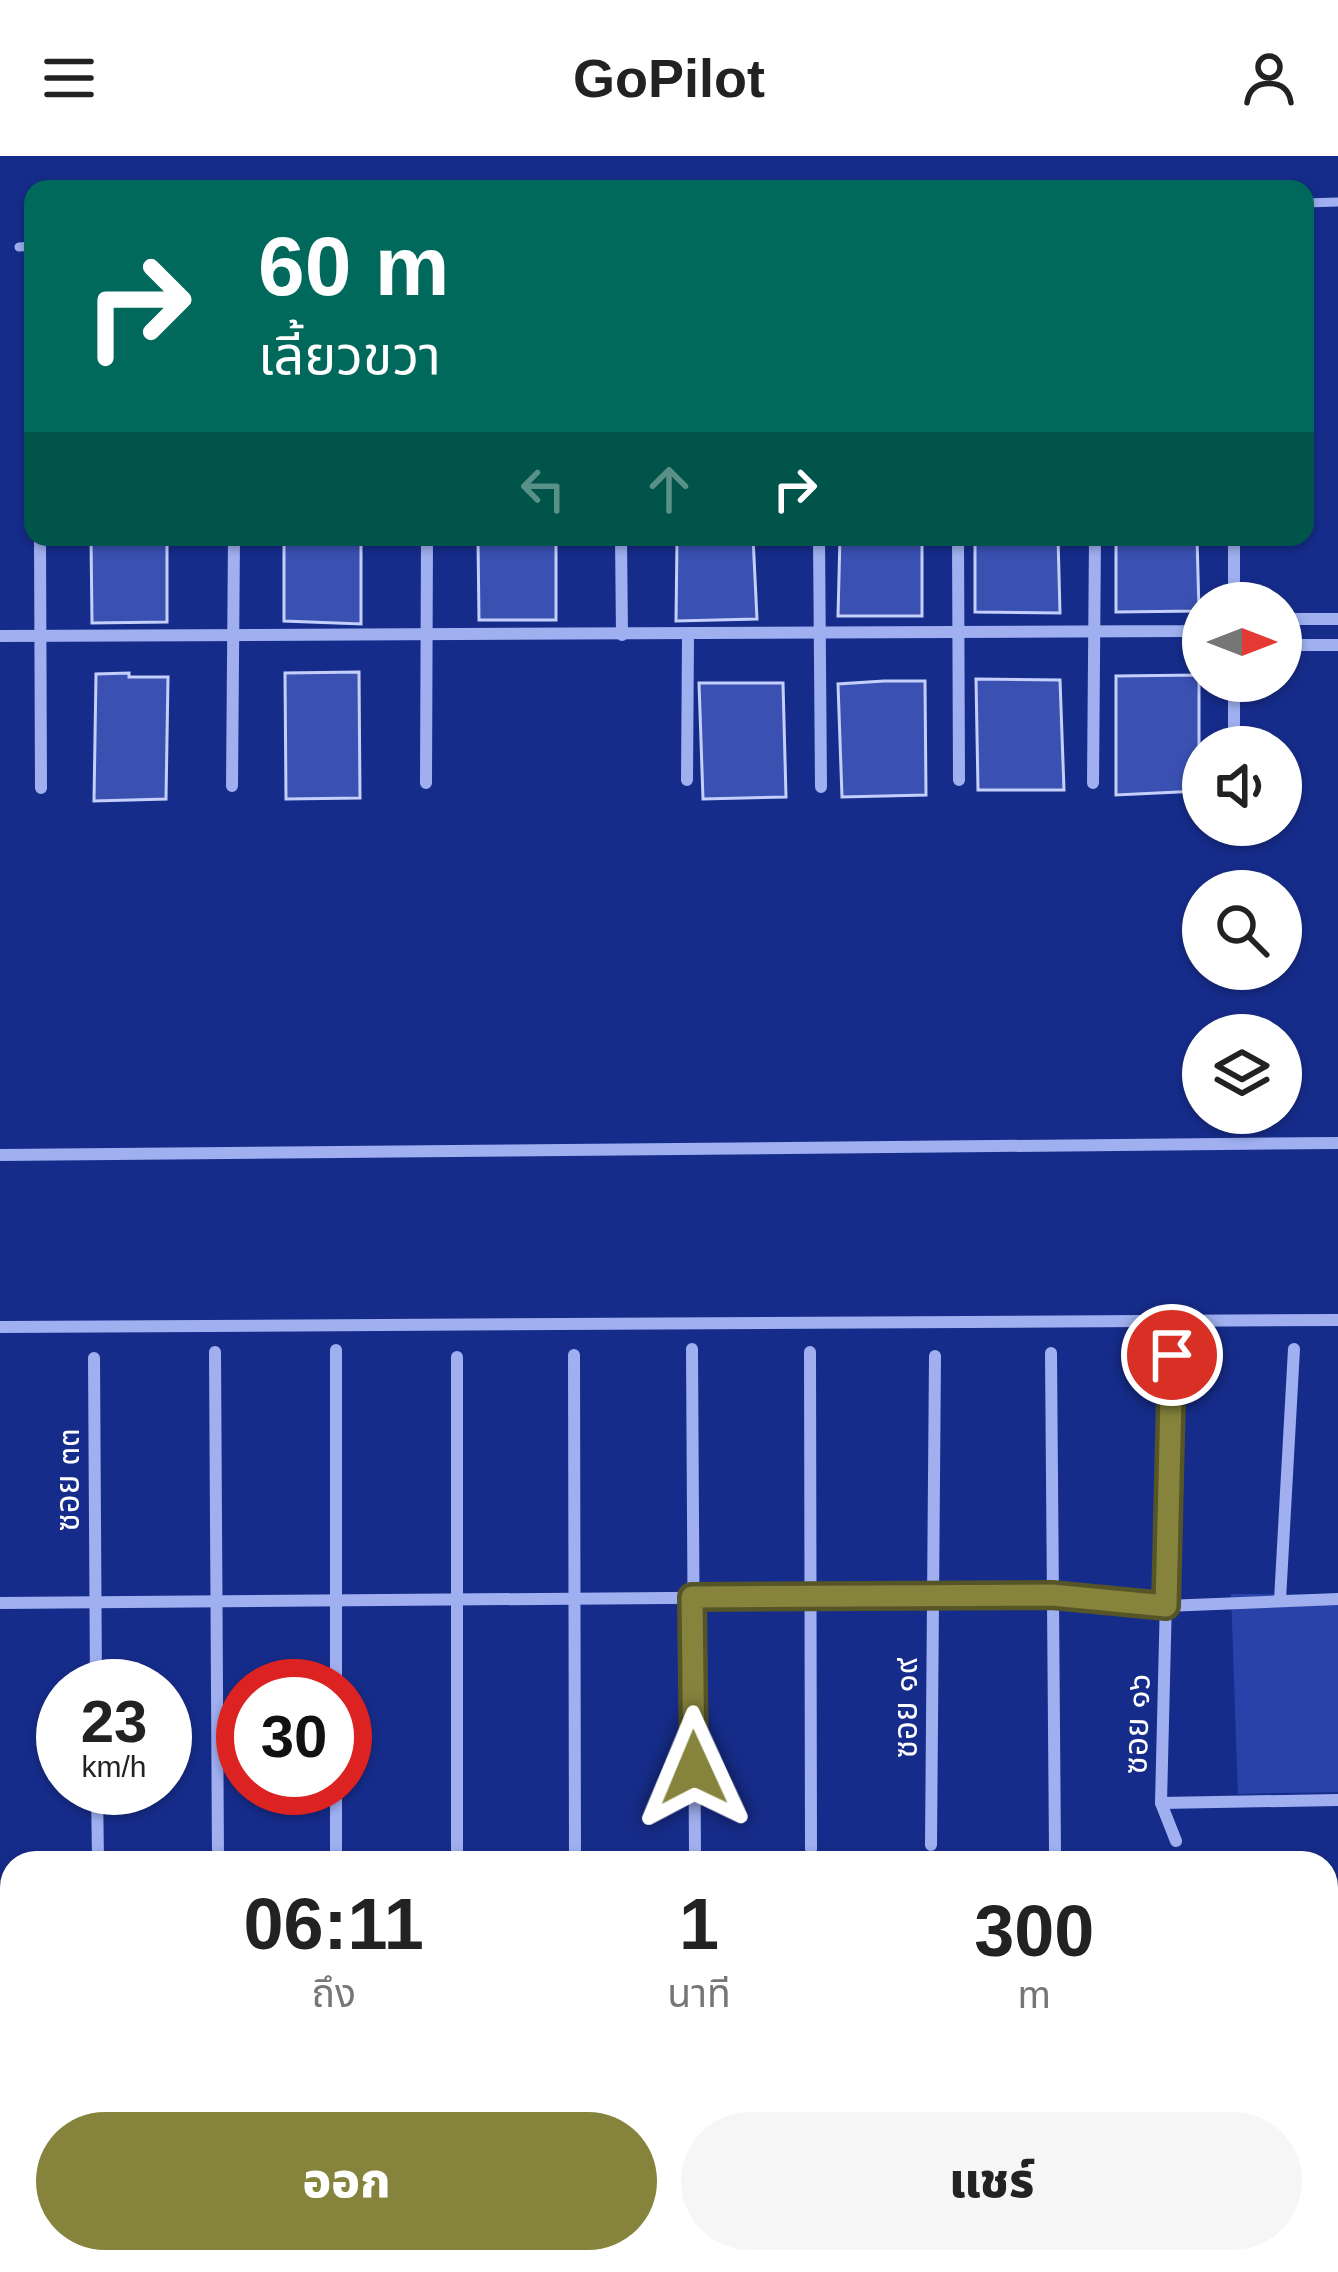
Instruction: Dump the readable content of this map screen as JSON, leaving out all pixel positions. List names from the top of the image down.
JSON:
{
  "streets": {
    "street": ["ซอย ๓๓", "ซอย ๑๙", "ซอย ๑๖"]
  },
  "north": "right",
  "page": {
    "header": "GoPilot",
    "turn": ["60 m", "เลี้ยวขวา"],
    "speed": "23 km/h",
    "limit": "30",
    "eta": [
      "06:11",
      "ถึง",
      "1",
      "นาที",
      "300",
      "m"
    ],
    "buttons": ["ออก", "แชร์"]
  }
}
